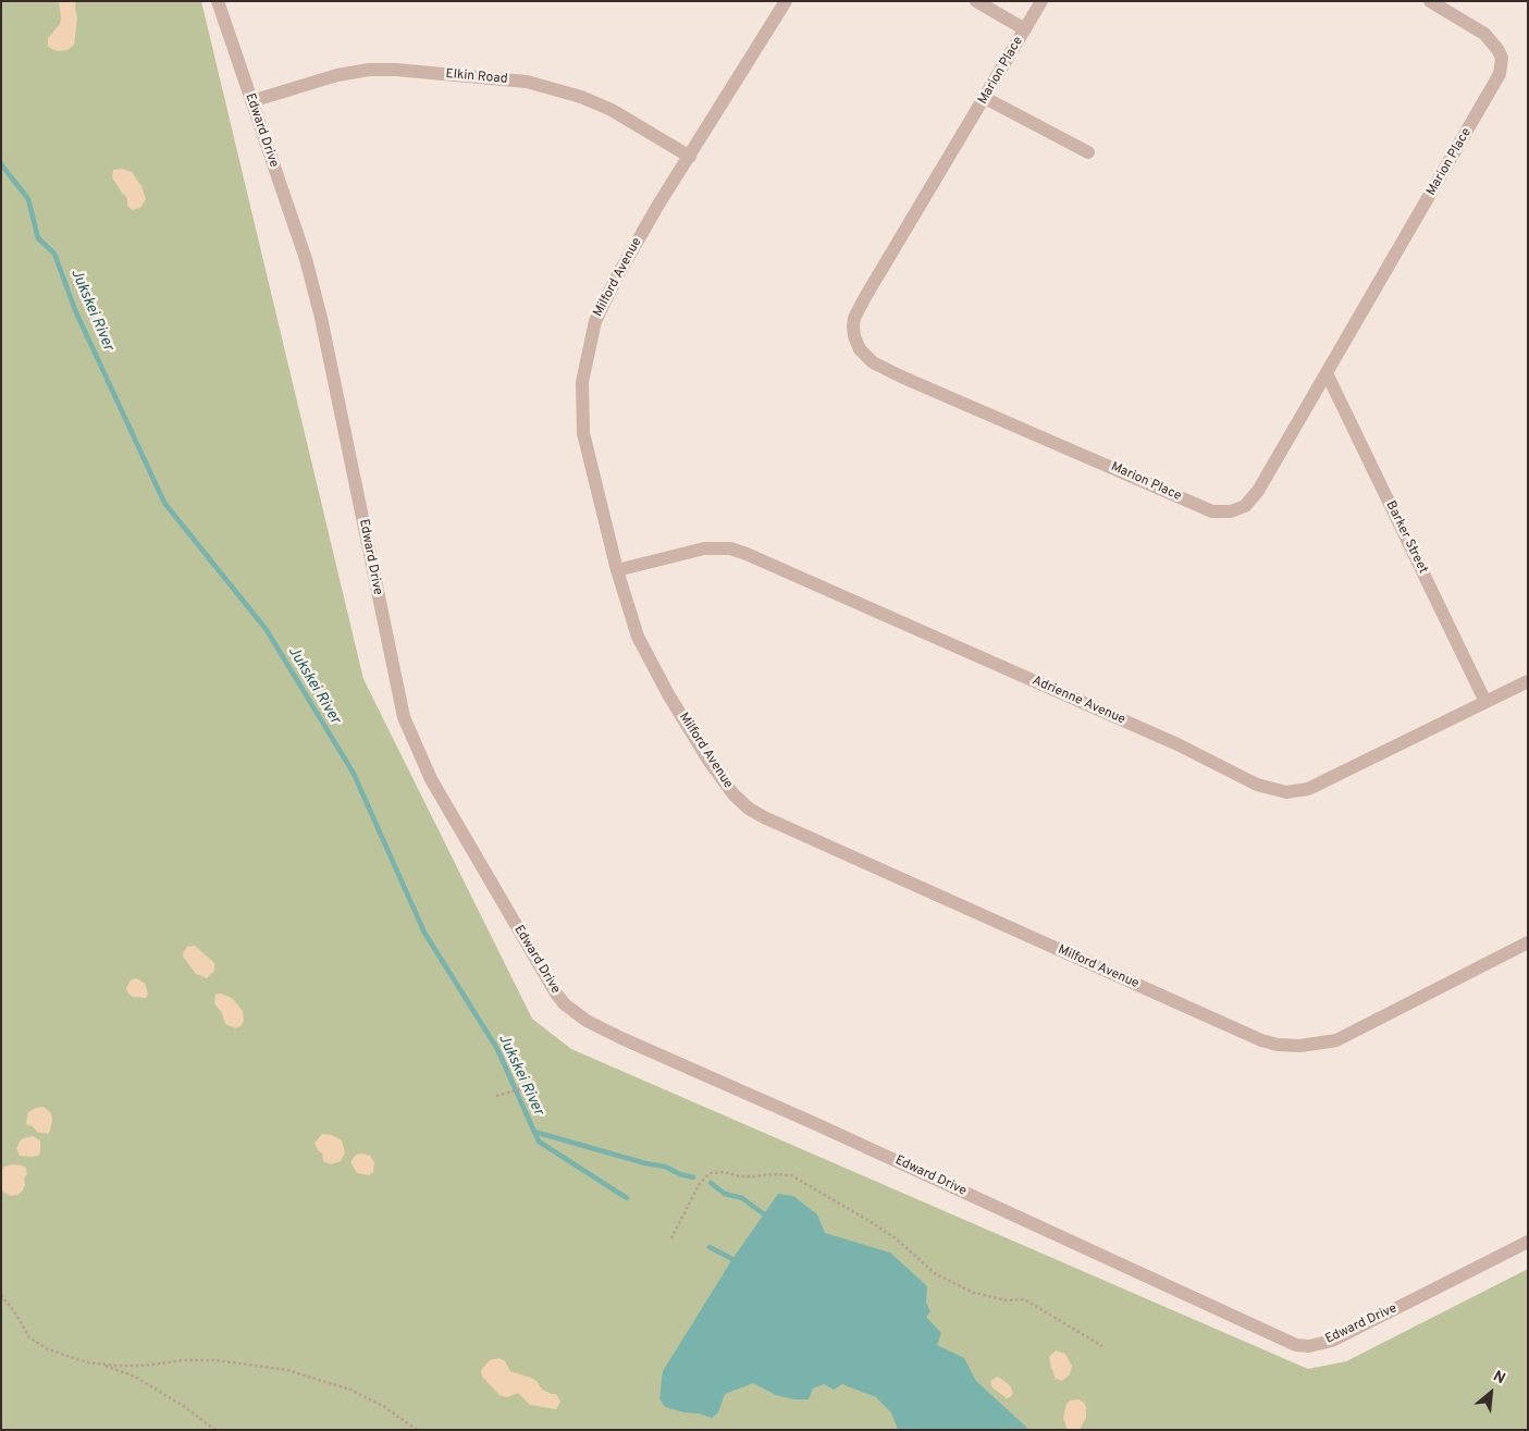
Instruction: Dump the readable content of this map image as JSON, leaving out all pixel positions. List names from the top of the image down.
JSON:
{
  "streets": {
    "street": [
      "Marion Place",
      "Elkin Road",
      "Edward Drive",
      "Milford Avenue",
      "Barker Street",
      "Adrienne Avenue"
    ]
  },
  "crossings": [
    ["Marion Place", "Barker Street"],
    ["Elkin Road", "Edward Drive"],
    ["Elkin Road", "Milford Avenue"],
    ["Milford Avenue", "Adrienne Avenue"],
    ["Barker Street", "Adrienne Avenue"]
  ],
  "water": ["Jukskei River"],
  "north": "top right"
}
